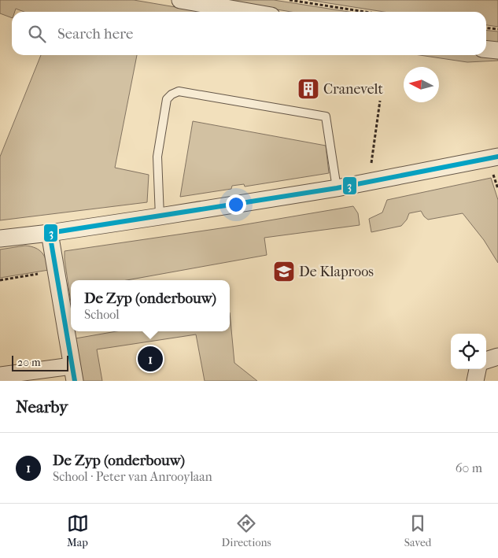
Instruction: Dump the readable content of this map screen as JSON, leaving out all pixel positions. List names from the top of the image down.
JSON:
{
  "places": {
    "building": ["Cranevelt"],
    "school or university": ["De Klaproos"]
  },
  "lines": ["transit line 3"],
  "scale_bar": "20 m",
  "north": "left",
  "page": {
    "search": "Search here",
    "popup": ["De Zyp (onderbouw)", "School"],
    "pins": "1",
    "scale": "20 m",
    "heading": "Nearby",
    "list": [
      {
        "mark": "1",
        "name": "De Zyp (onderbouw)",
        "note": "School · Peter van Anrooylaan",
        "value": "60 m"
      }
    ],
    "nav": ["Map", "Directions", "Saved"]
  }
}
